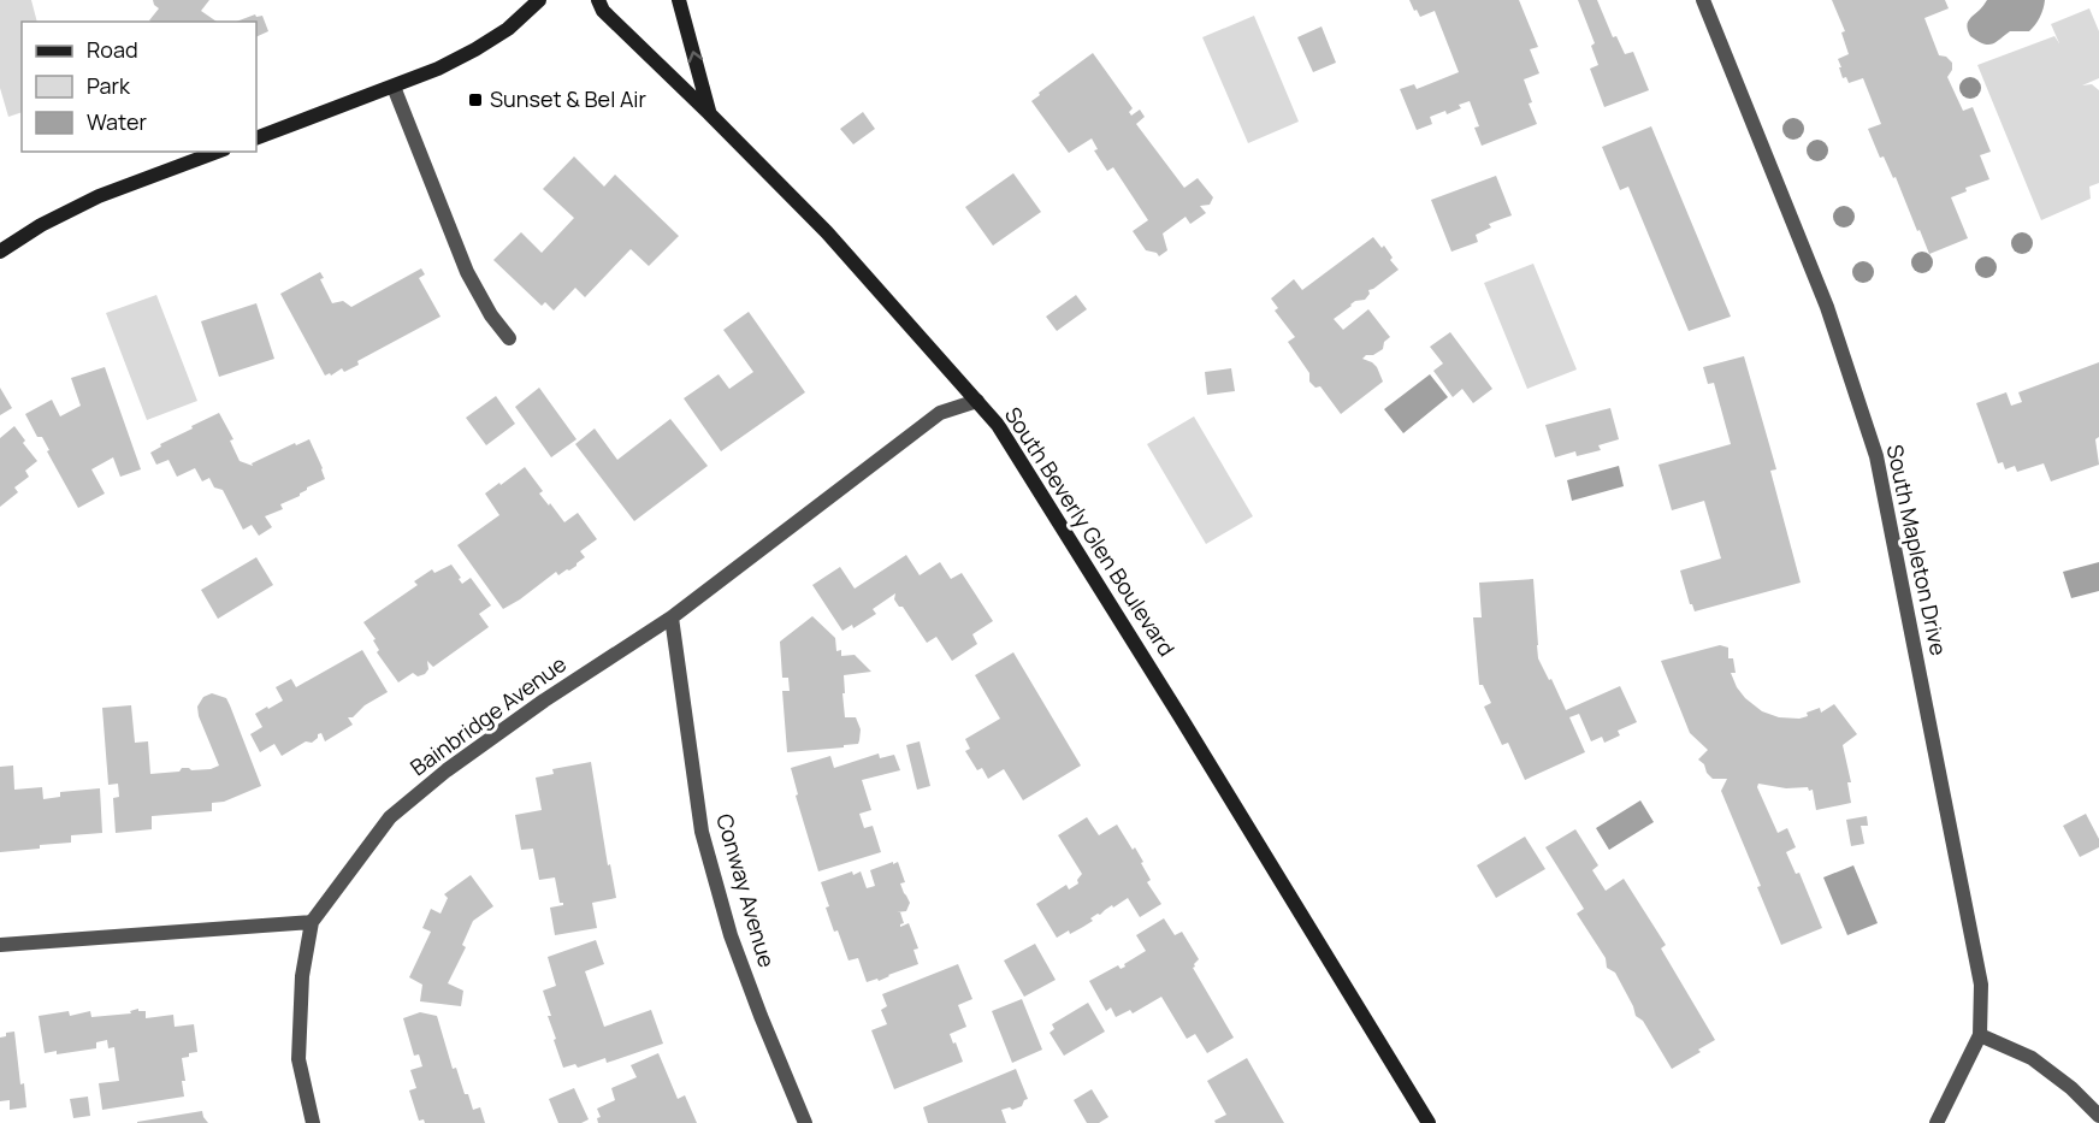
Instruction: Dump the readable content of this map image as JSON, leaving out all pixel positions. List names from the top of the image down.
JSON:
{
  "streets": {
    "main road": ["South Beverly Glen Boulevard"],
    "street": ["South Mapleton Drive", "Bainbridge Avenue", "Conway Avenue"]
  },
  "crossings": [
    ["South Beverly Glen Boulevard", "Bainbridge Avenue"],
    ["Bainbridge Avenue", "Conway Avenue"]
  ],
  "places": {
    "transit": ["Sunset & Bel Air"]
  },
  "legend": ["Road", "Park", "Water"]
}
